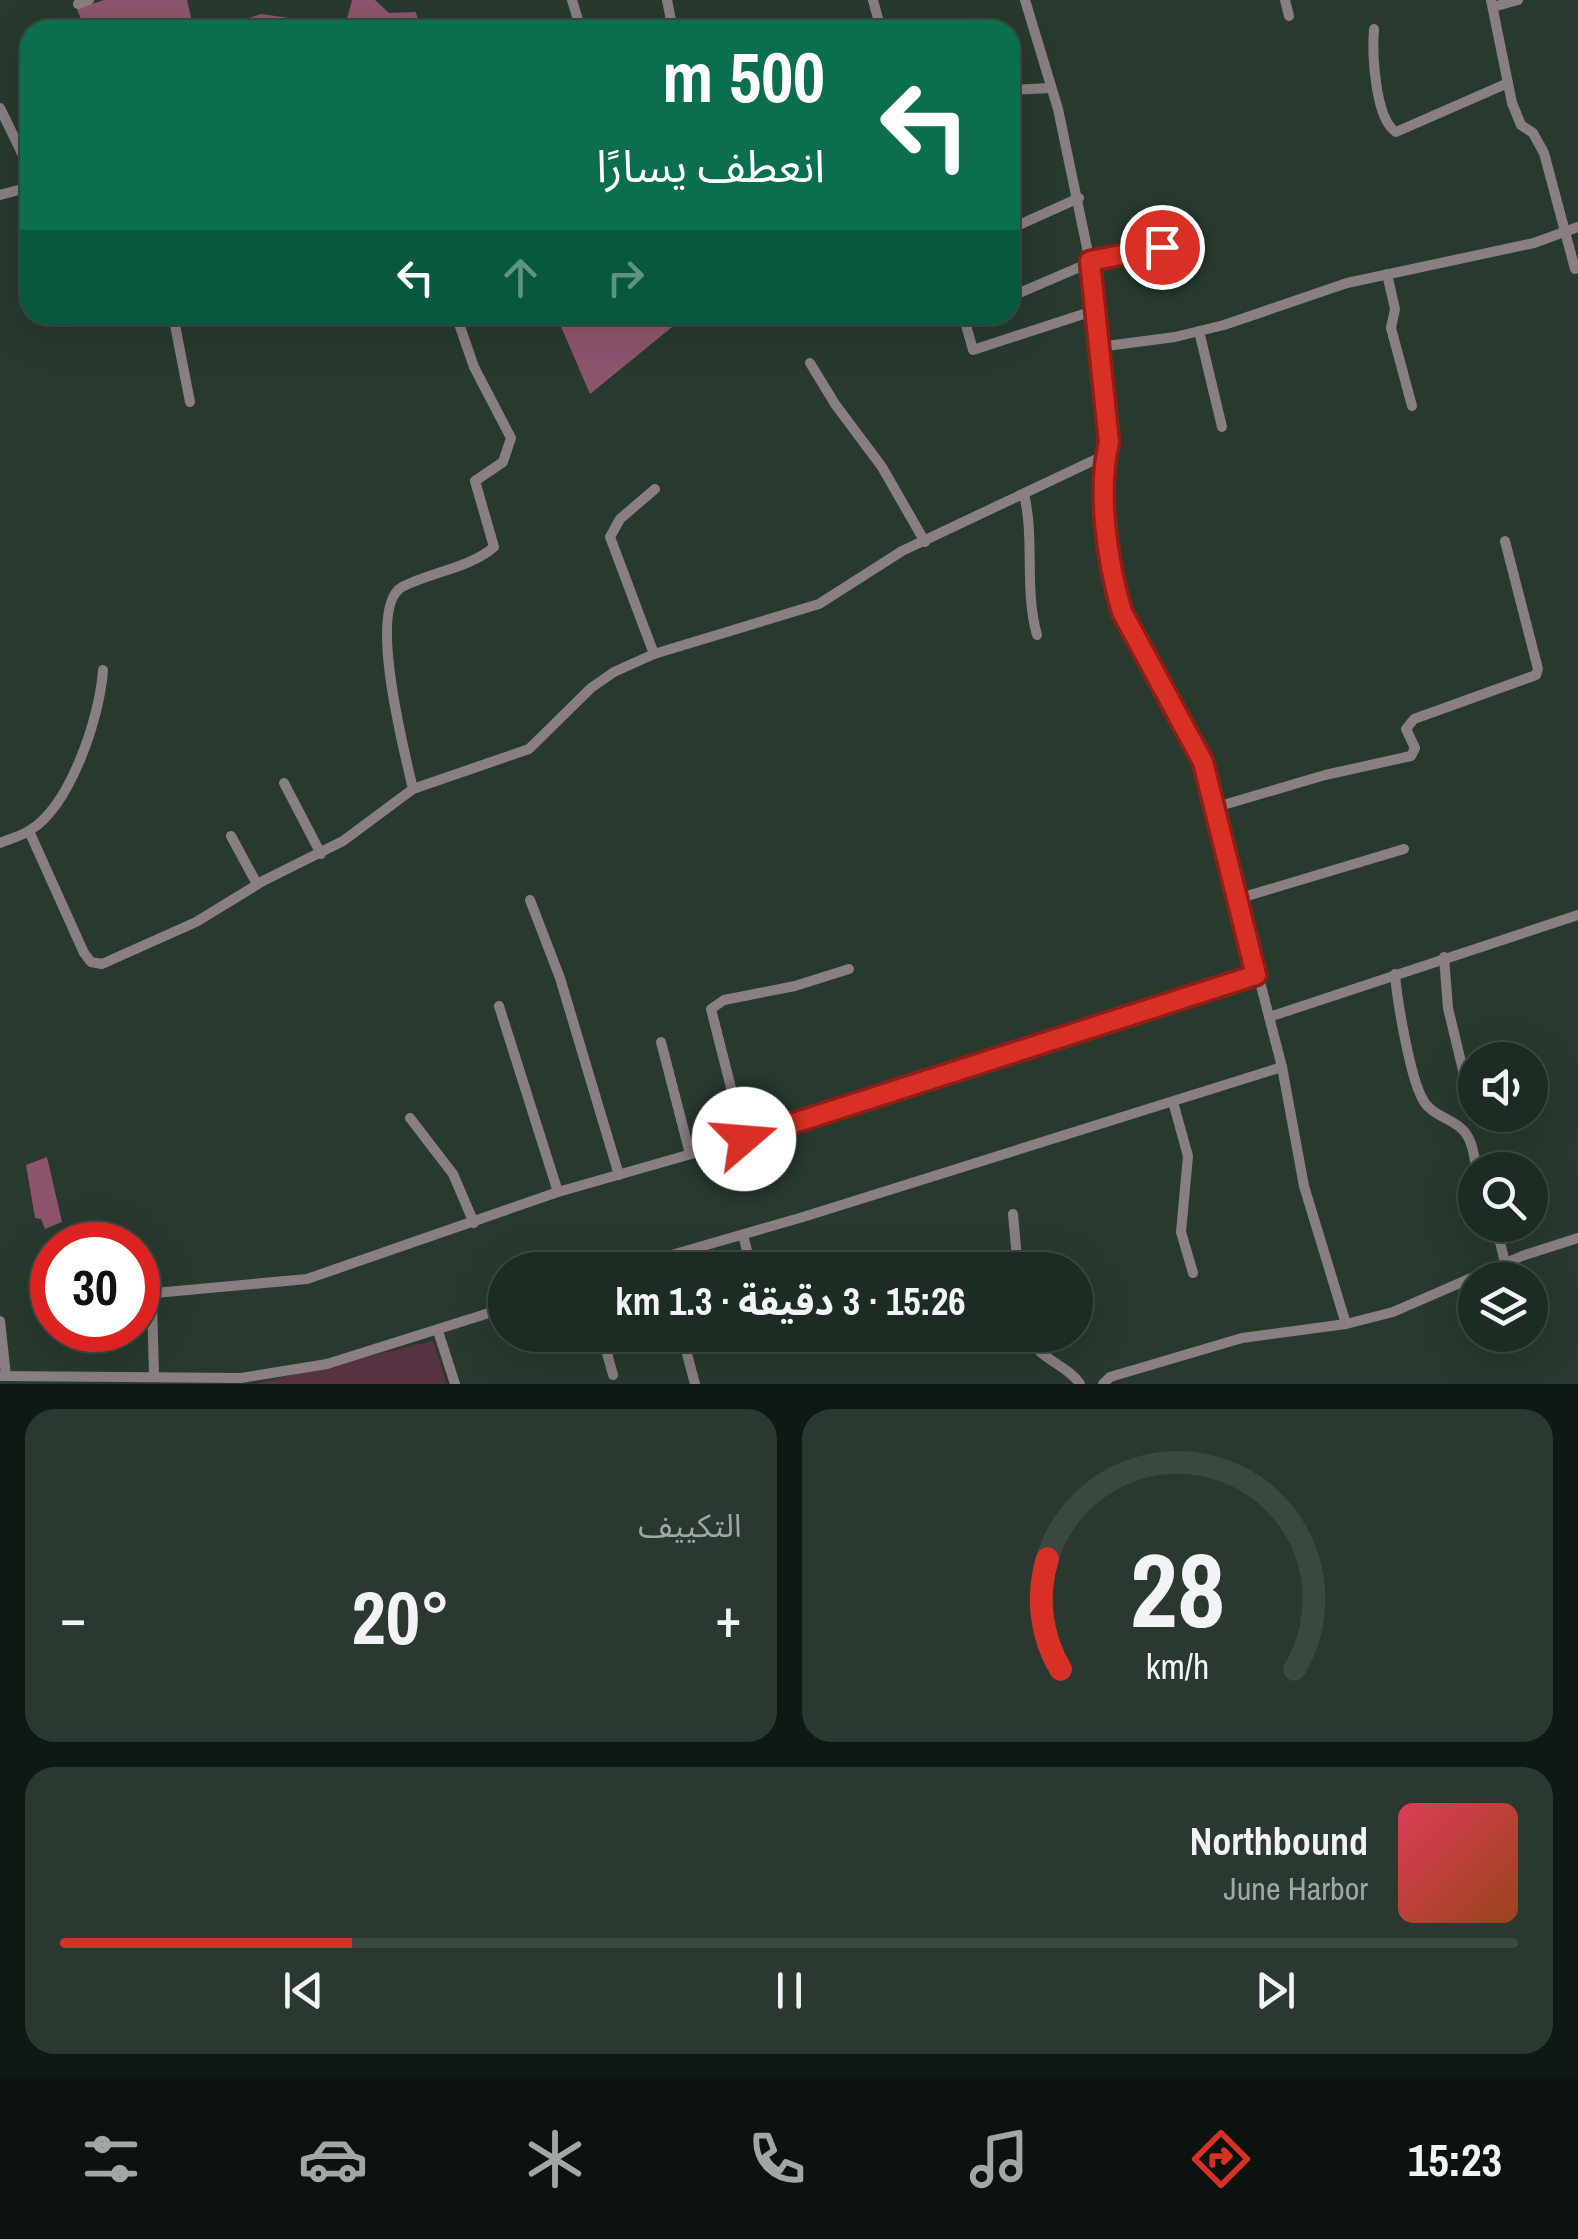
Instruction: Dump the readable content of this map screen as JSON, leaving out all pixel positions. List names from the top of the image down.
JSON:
{
  "page": {
    "turn": ["500 m", "انعطف يسارًا"],
    "limit": "30",
    "trip": "15:26 · 3 دقيقة · 1.3 km",
    "tile": "التكييف",
    "heat": ["−", "20°", "+"],
    "song": ["Northbound", "June Harbor"],
    "tabs": "15:23",
    "gauge": ["28", "km/h"]
  }
}
